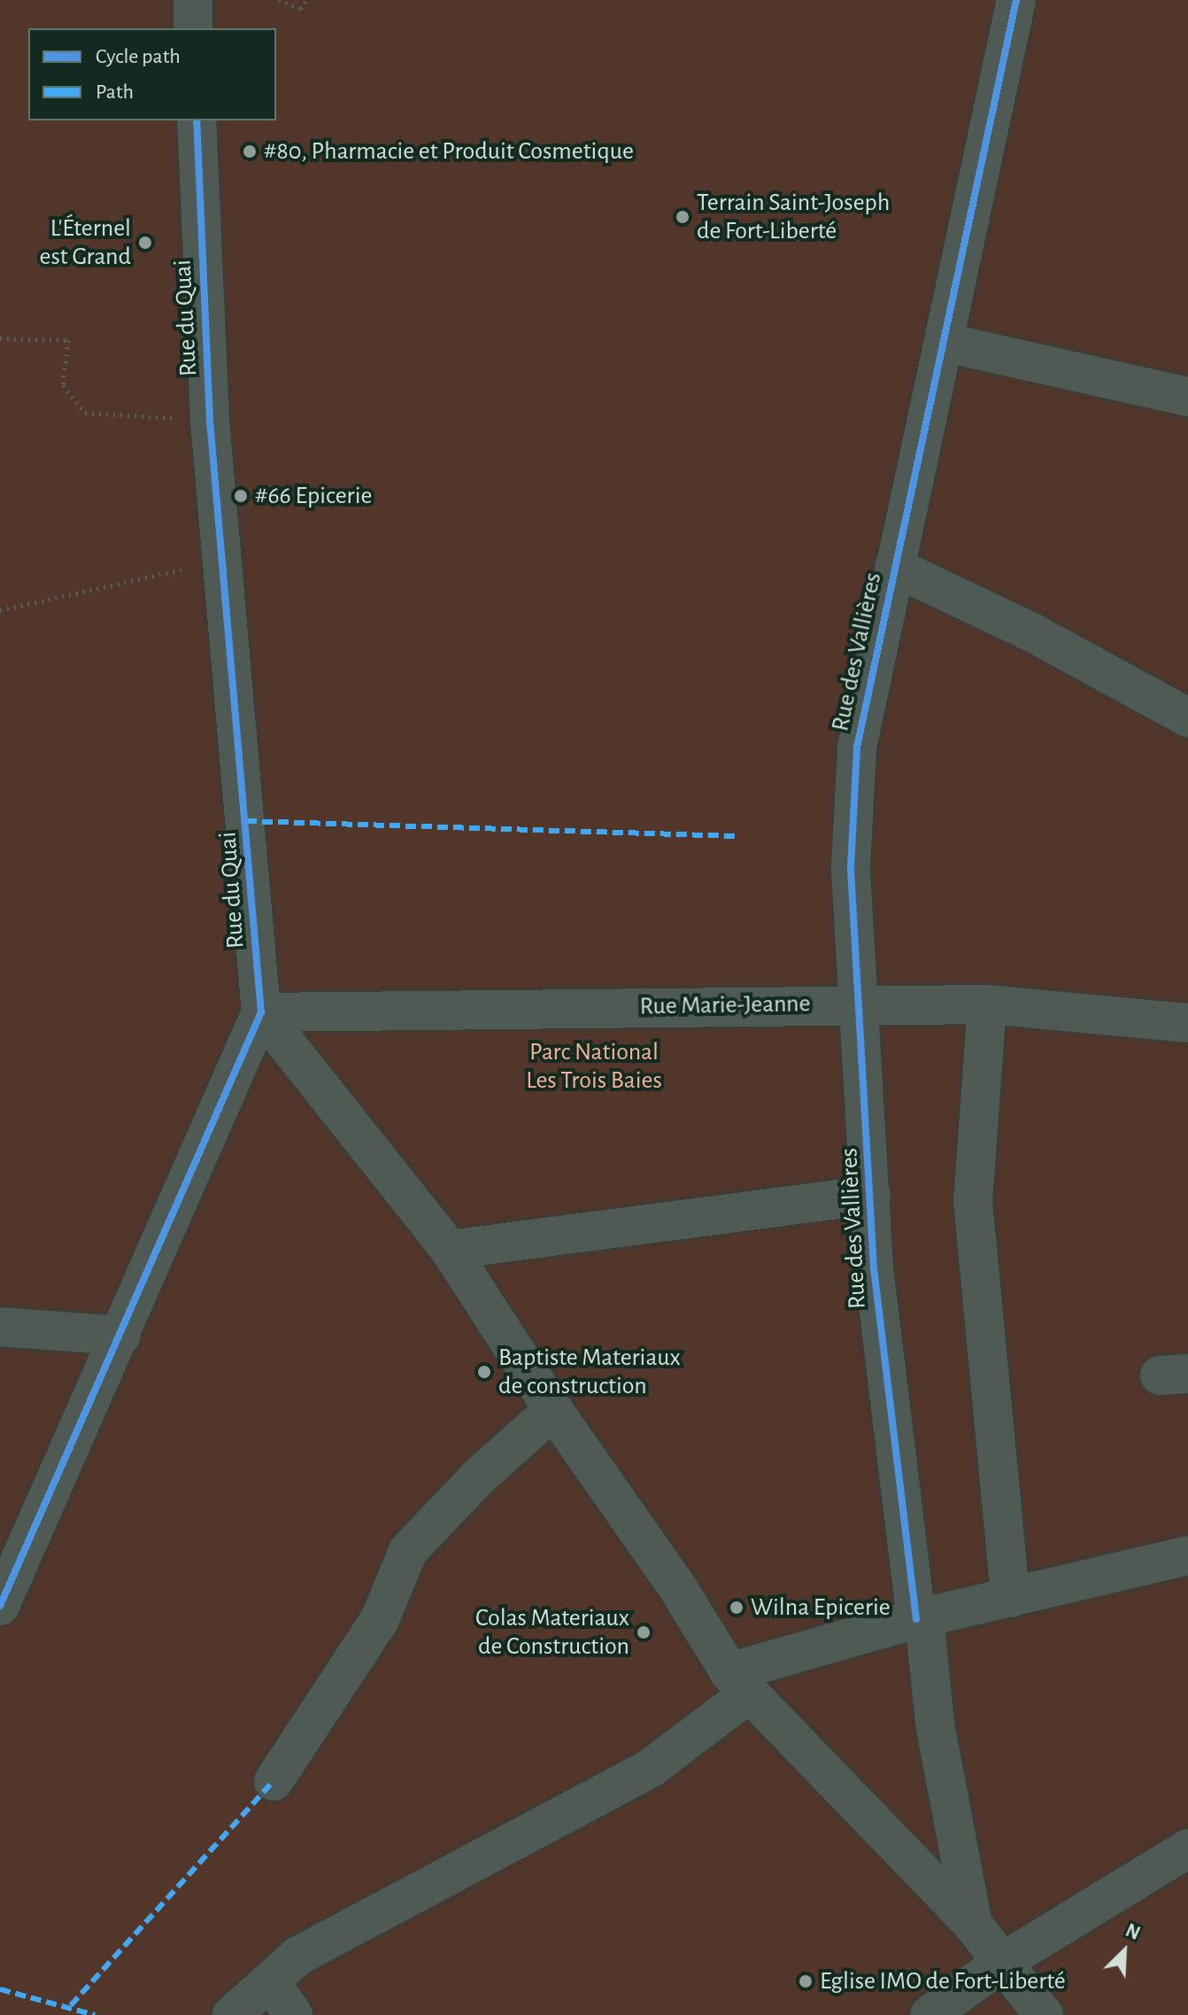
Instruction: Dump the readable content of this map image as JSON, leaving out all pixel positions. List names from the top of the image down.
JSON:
{
  "streets": {
    "street": ["Rue du Quai", "Rue des Vallières", "Rue Marie-Jeanne"]
  },
  "crossings": [
    ["Rue du Quai", "Rue Marie-Jeanne"],
    ["Rue des Vallières", "Rue Marie-Jeanne"]
  ],
  "parks": ["Parc National Les Trois Baies"],
  "places": [
    "#80, Pharmacie et Produit Cosmetique",
    "Terrain Saint-Joseph de Fort-Liberté",
    "L'Éternel est Grand",
    "#66 Epicerie",
    "Baptiste Materiaux de construction",
    "Wilna Epicerie",
    "Colas Materiaux de Construction",
    "Eglise IMO de Fort-Liberté"
  ],
  "legend": ["Cycle path", "Path"],
  "north": "top right"
}
